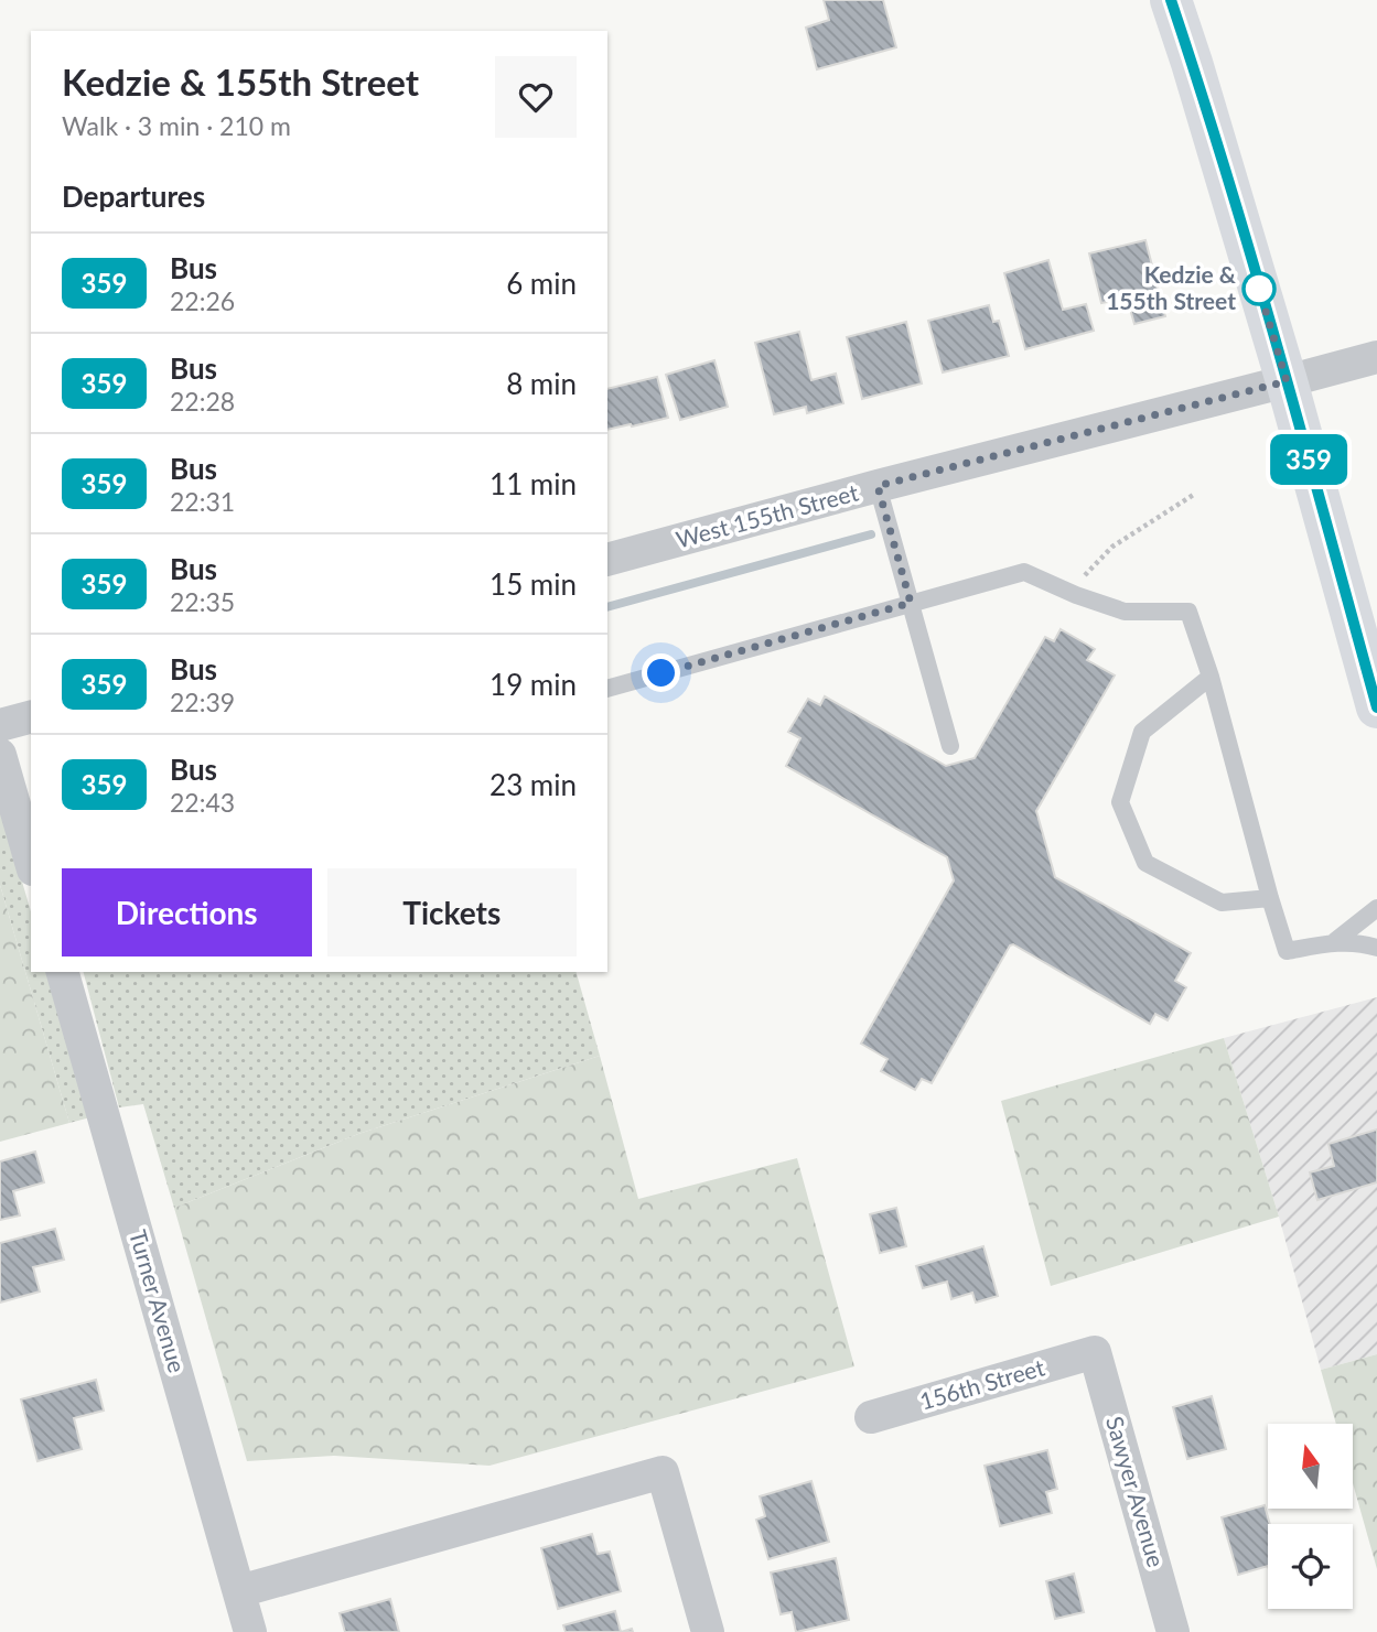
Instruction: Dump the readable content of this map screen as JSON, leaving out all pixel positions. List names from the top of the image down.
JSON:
{
  "streets": {
    "street": [
      "West 155th Street",
      "Turner Avenue",
      "156th Street",
      "Sawyer Avenue"
    ]
  },
  "crossings": [
    ["156th Street", "Sawyer Avenue"]
  ],
  "places": ["Kedzie & 155th Street"],
  "lines": ["bus line 359"],
  "north": "top",
  "page": {
    "on_map": "359",
    "heading": [
      ["Kedzie & 155th Street", "Walk · 3 min · 210 m"],
      "Departures"
    ],
    "list": [
      {
        "mark": "359",
        "name": "Bus",
        "note": "22:26",
        "value": "6 min"
      },
      {
        "mark": "359",
        "name": "Bus",
        "note": "22:28",
        "value": "8 min"
      },
      {
        "mark": "359",
        "name": "Bus",
        "note": "22:31",
        "value": "11 min"
      },
      {
        "mark": "359",
        "name": "Bus",
        "note": "22:35",
        "value": "15 min"
      },
      {
        "mark": "359",
        "name": "Bus",
        "note": "22:39",
        "value": "19 min"
      },
      {
        "mark": "359",
        "name": "Bus",
        "note": "22:43",
        "value": "23 min"
      }
    ],
    "buttons": ["Directions", "Tickets"]
  }
}
